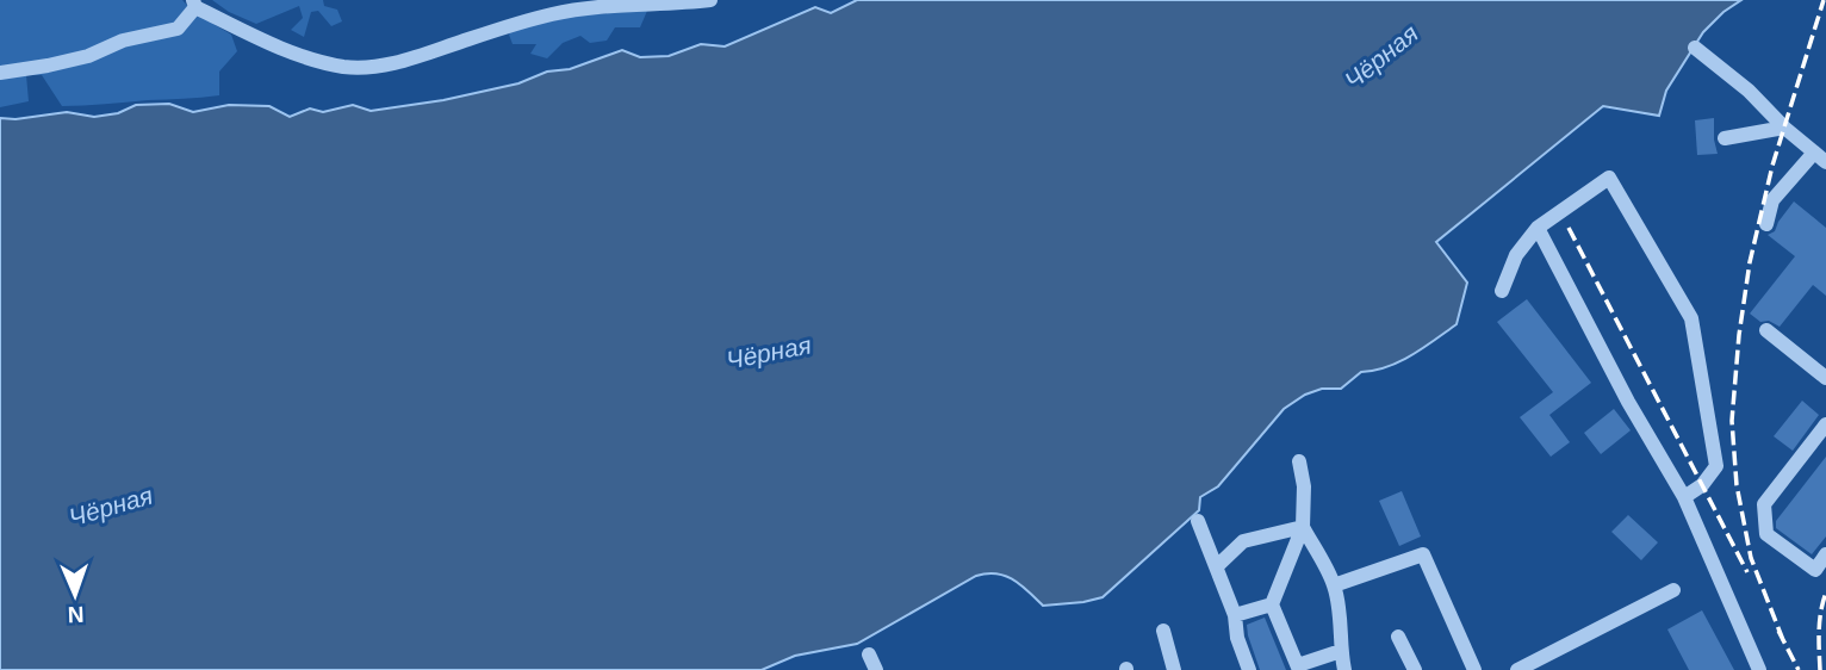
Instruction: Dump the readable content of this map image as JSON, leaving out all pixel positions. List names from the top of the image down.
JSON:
{
  "water": ["Чёрная"],
  "north": "bottom"
}
